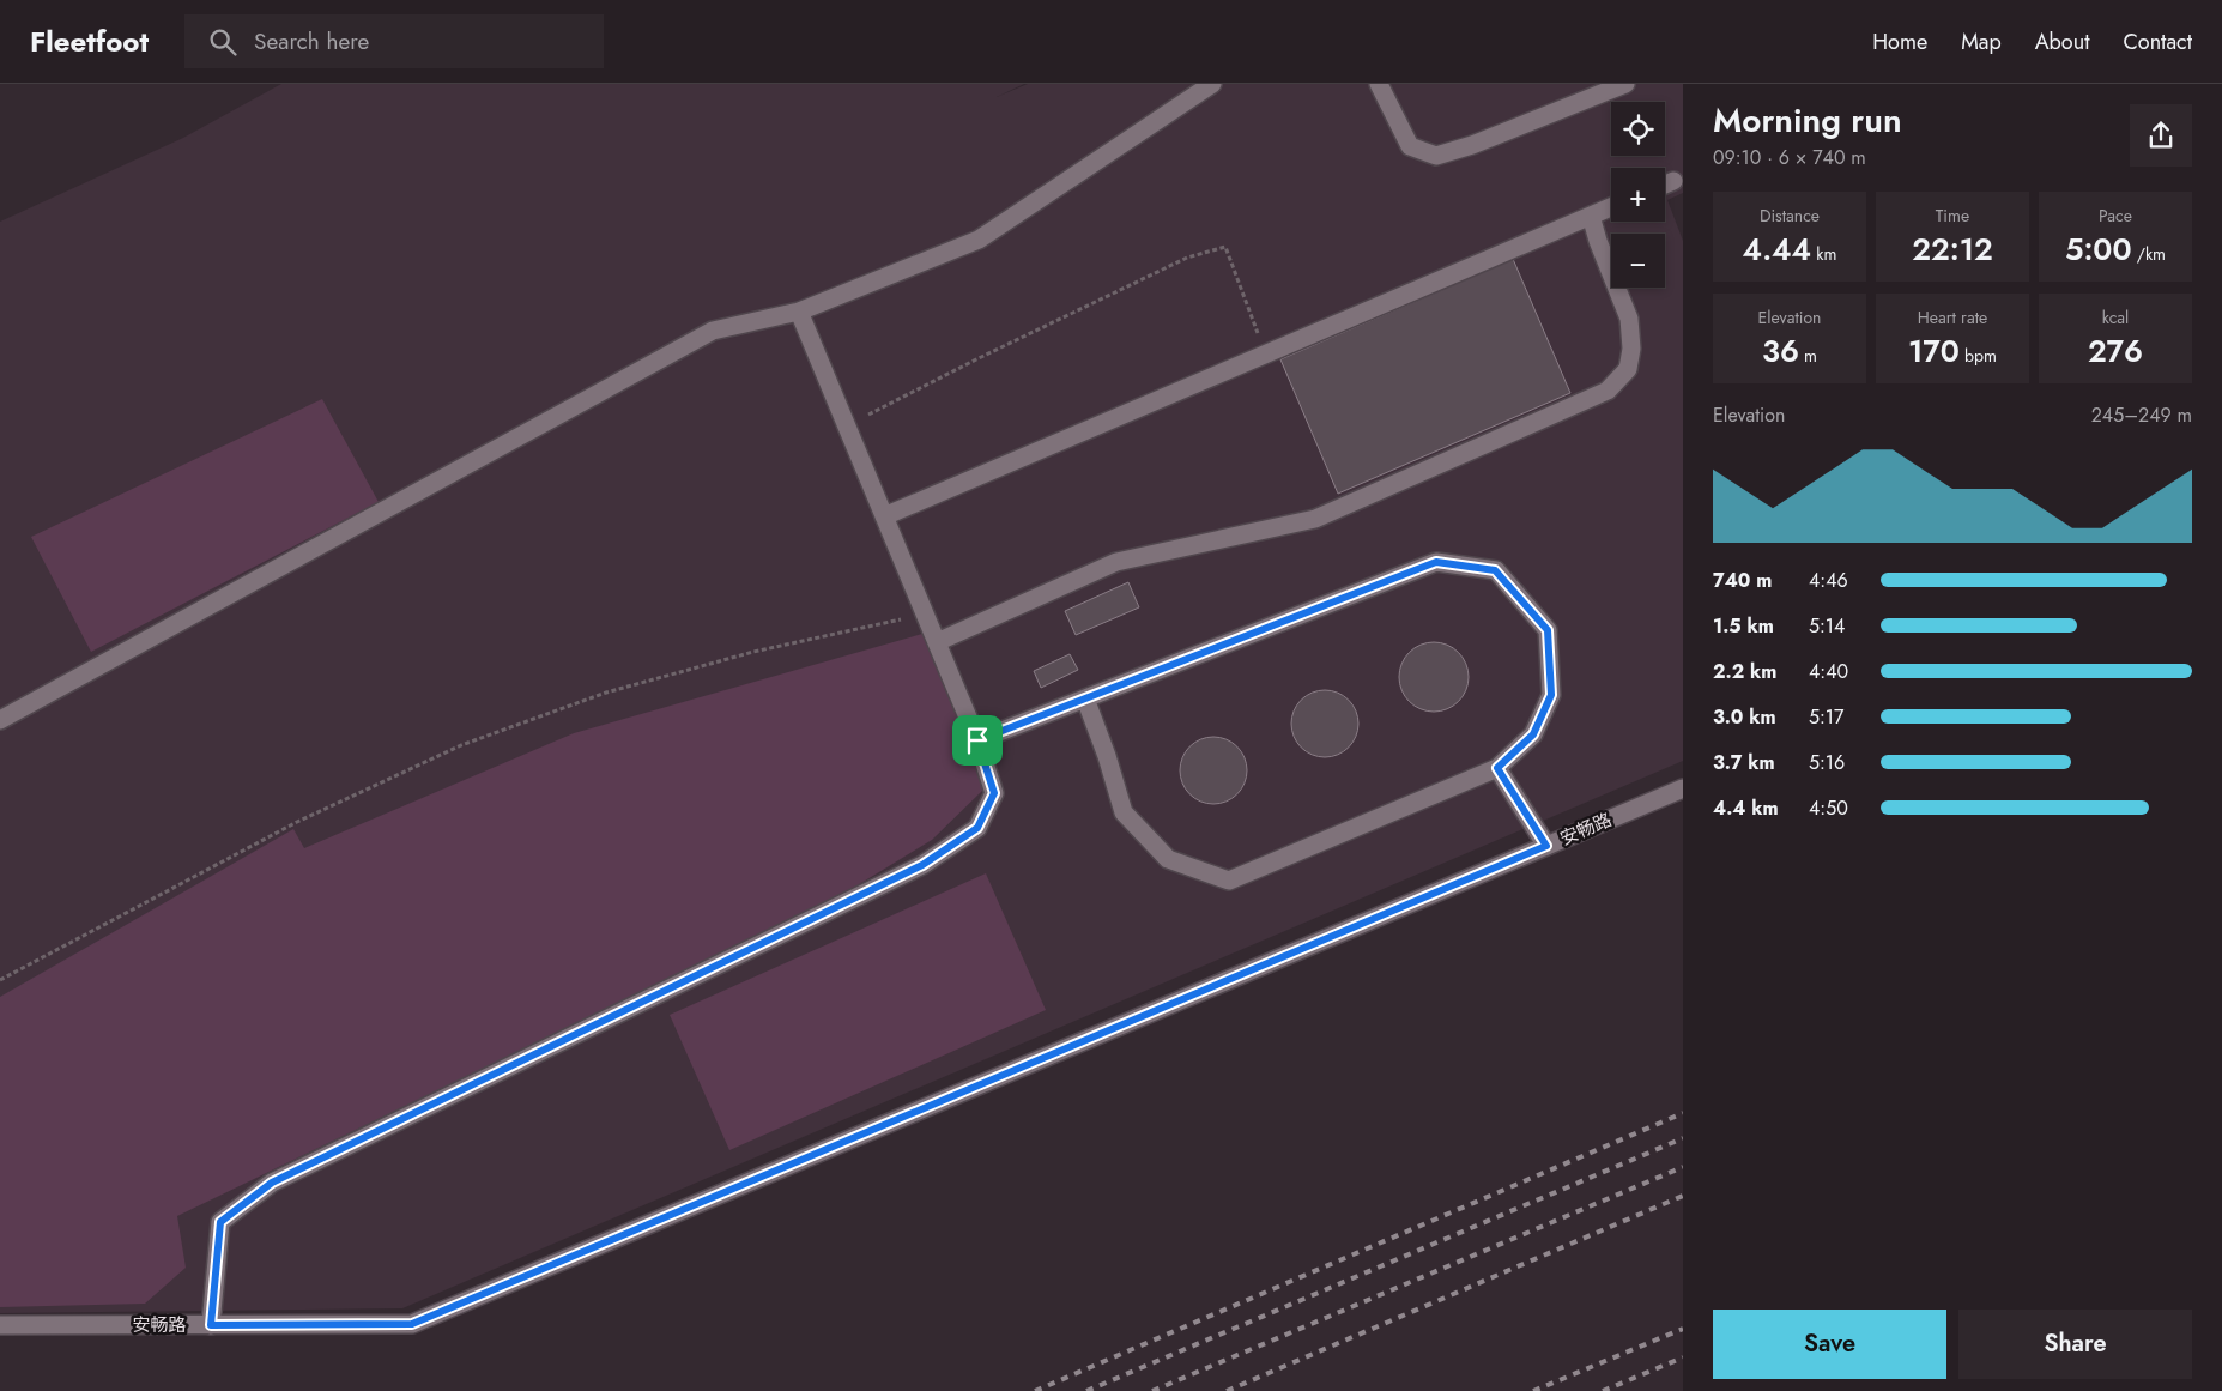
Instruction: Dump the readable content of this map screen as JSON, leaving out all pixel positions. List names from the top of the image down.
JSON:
{
  "streets": {
    "street": ["安畅路"]
  },
  "page": {
    "header": "Fleetfoot",
    "search": "Search here",
    "nav": [
      "Home",
      "Map",
      "About",
      "Contact"
    ],
    "heading": ["Morning run", "09:10 · 6 × 740 m"],
    "map_buttons": ["+", "−"],
    "stats": [
      ["Distance", "4.44 km"],
      ["Time", "22:12"],
      ["Pace", "5:00 /km"],
      ["Elevation", "36 m"],
      ["Heart rate", "170 bpm"],
      ["kcal", "276"]
    ],
    "chart": ["Elevation", "245–249 m"],
    "list": [
      {
        "name": "740 m",
        "note": "4:46"
      },
      {
        "name": "1.5 km",
        "note": "5:14"
      },
      {
        "name": "2.2 km",
        "note": "4:40"
      },
      {
        "name": "3.0 km",
        "note": "5:17"
      },
      {
        "name": "3.7 km",
        "note": "5:16"
      },
      {
        "name": "4.4 km",
        "note": "4:50"
      }
    ],
    "buttons": ["Save", "Share"]
  }
}
